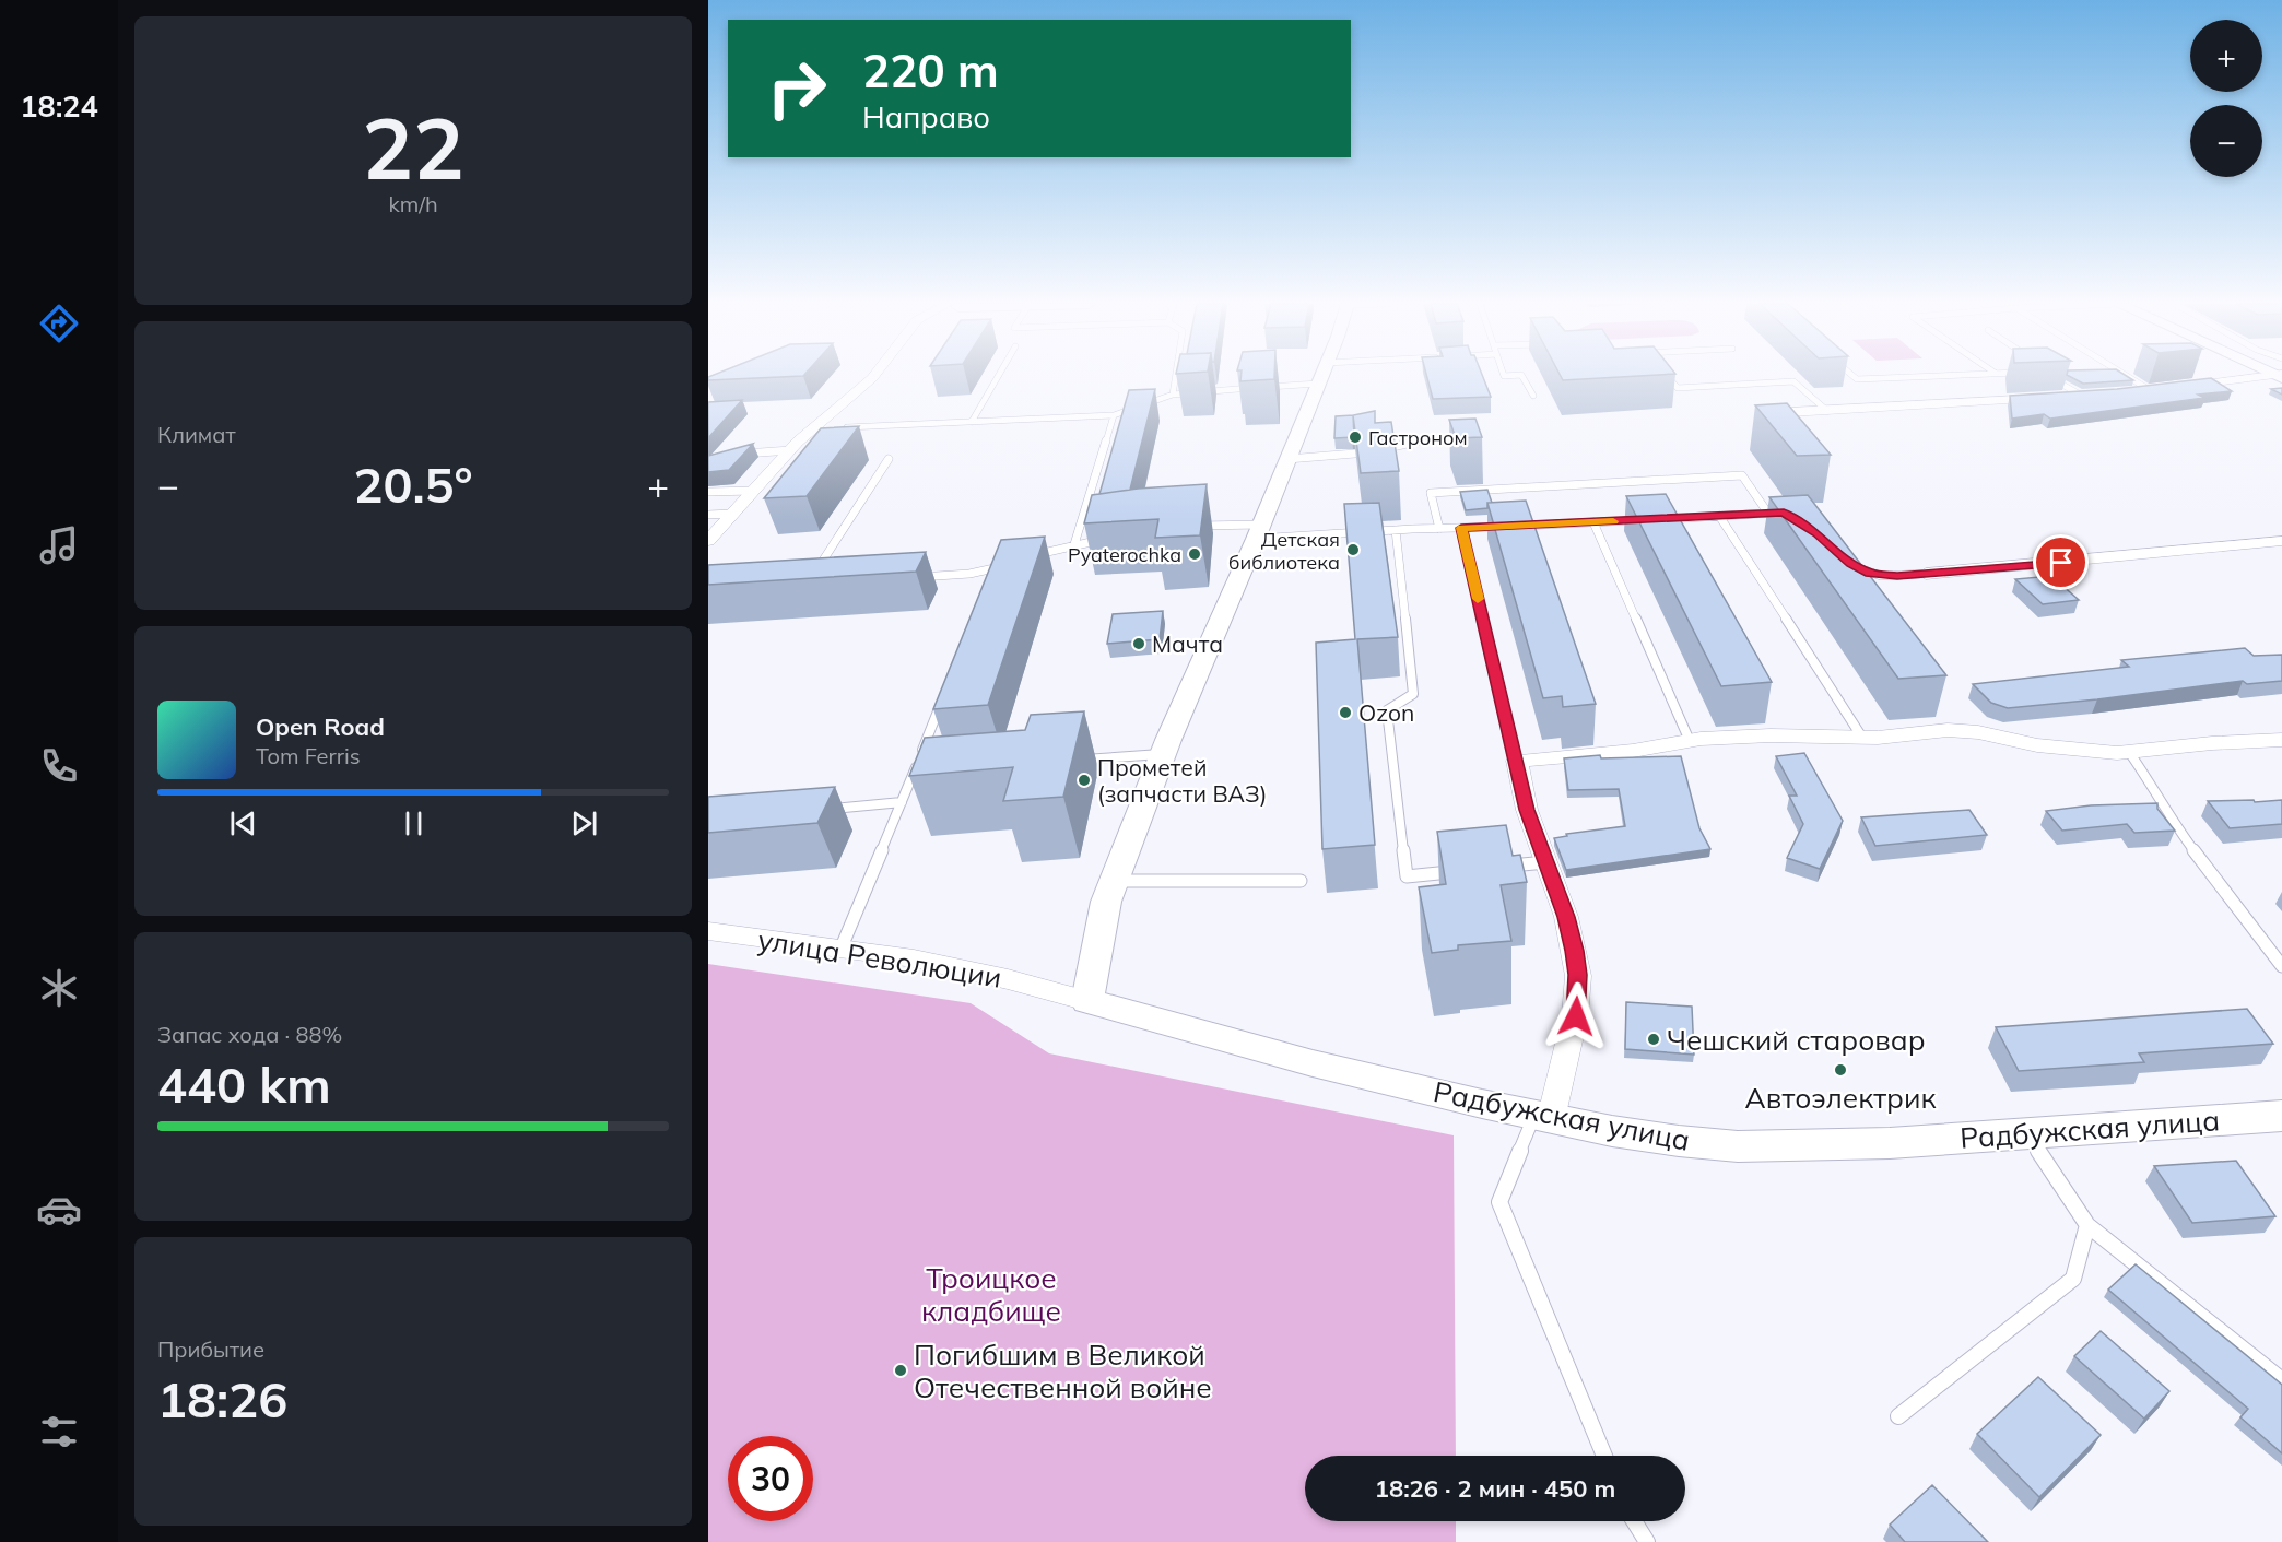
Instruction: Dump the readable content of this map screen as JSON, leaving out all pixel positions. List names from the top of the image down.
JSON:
{
  "streets": {
    "street": ["улица Революции", "Радбужская улица"]
  },
  "crossings": [
    ["улица Революции", "Радбужская улица"]
  ],
  "parks": ["Троицкое кладбище"],
  "places": [
    "Гастроном",
    "Детская библиотека",
    "Pyaterochka",
    "Мачта",
    "Ozon",
    "Прометей (запчасти ВАЗ)",
    "Чешский старовар",
    "Автоэлектрик",
    "Погибшим в Великой Отечественной войне"
  ],
  "page": {
    "tabs": "18:24",
    "tile": [
      ["22", "km/h"],
      "Климат",
      ["Запас хода · 88%", "440 km"],
      ["Прибытие", "18:26"]
    ],
    "map_buttons": ["+", "−"],
    "turn": ["220 m", "Направо"],
    "heat": ["−", "20.5°", "+"],
    "song": ["Open Road", "Tom Ferris"],
    "limit": "30",
    "trip": "18:26 · 2 мин · 450 m"
  }
}
